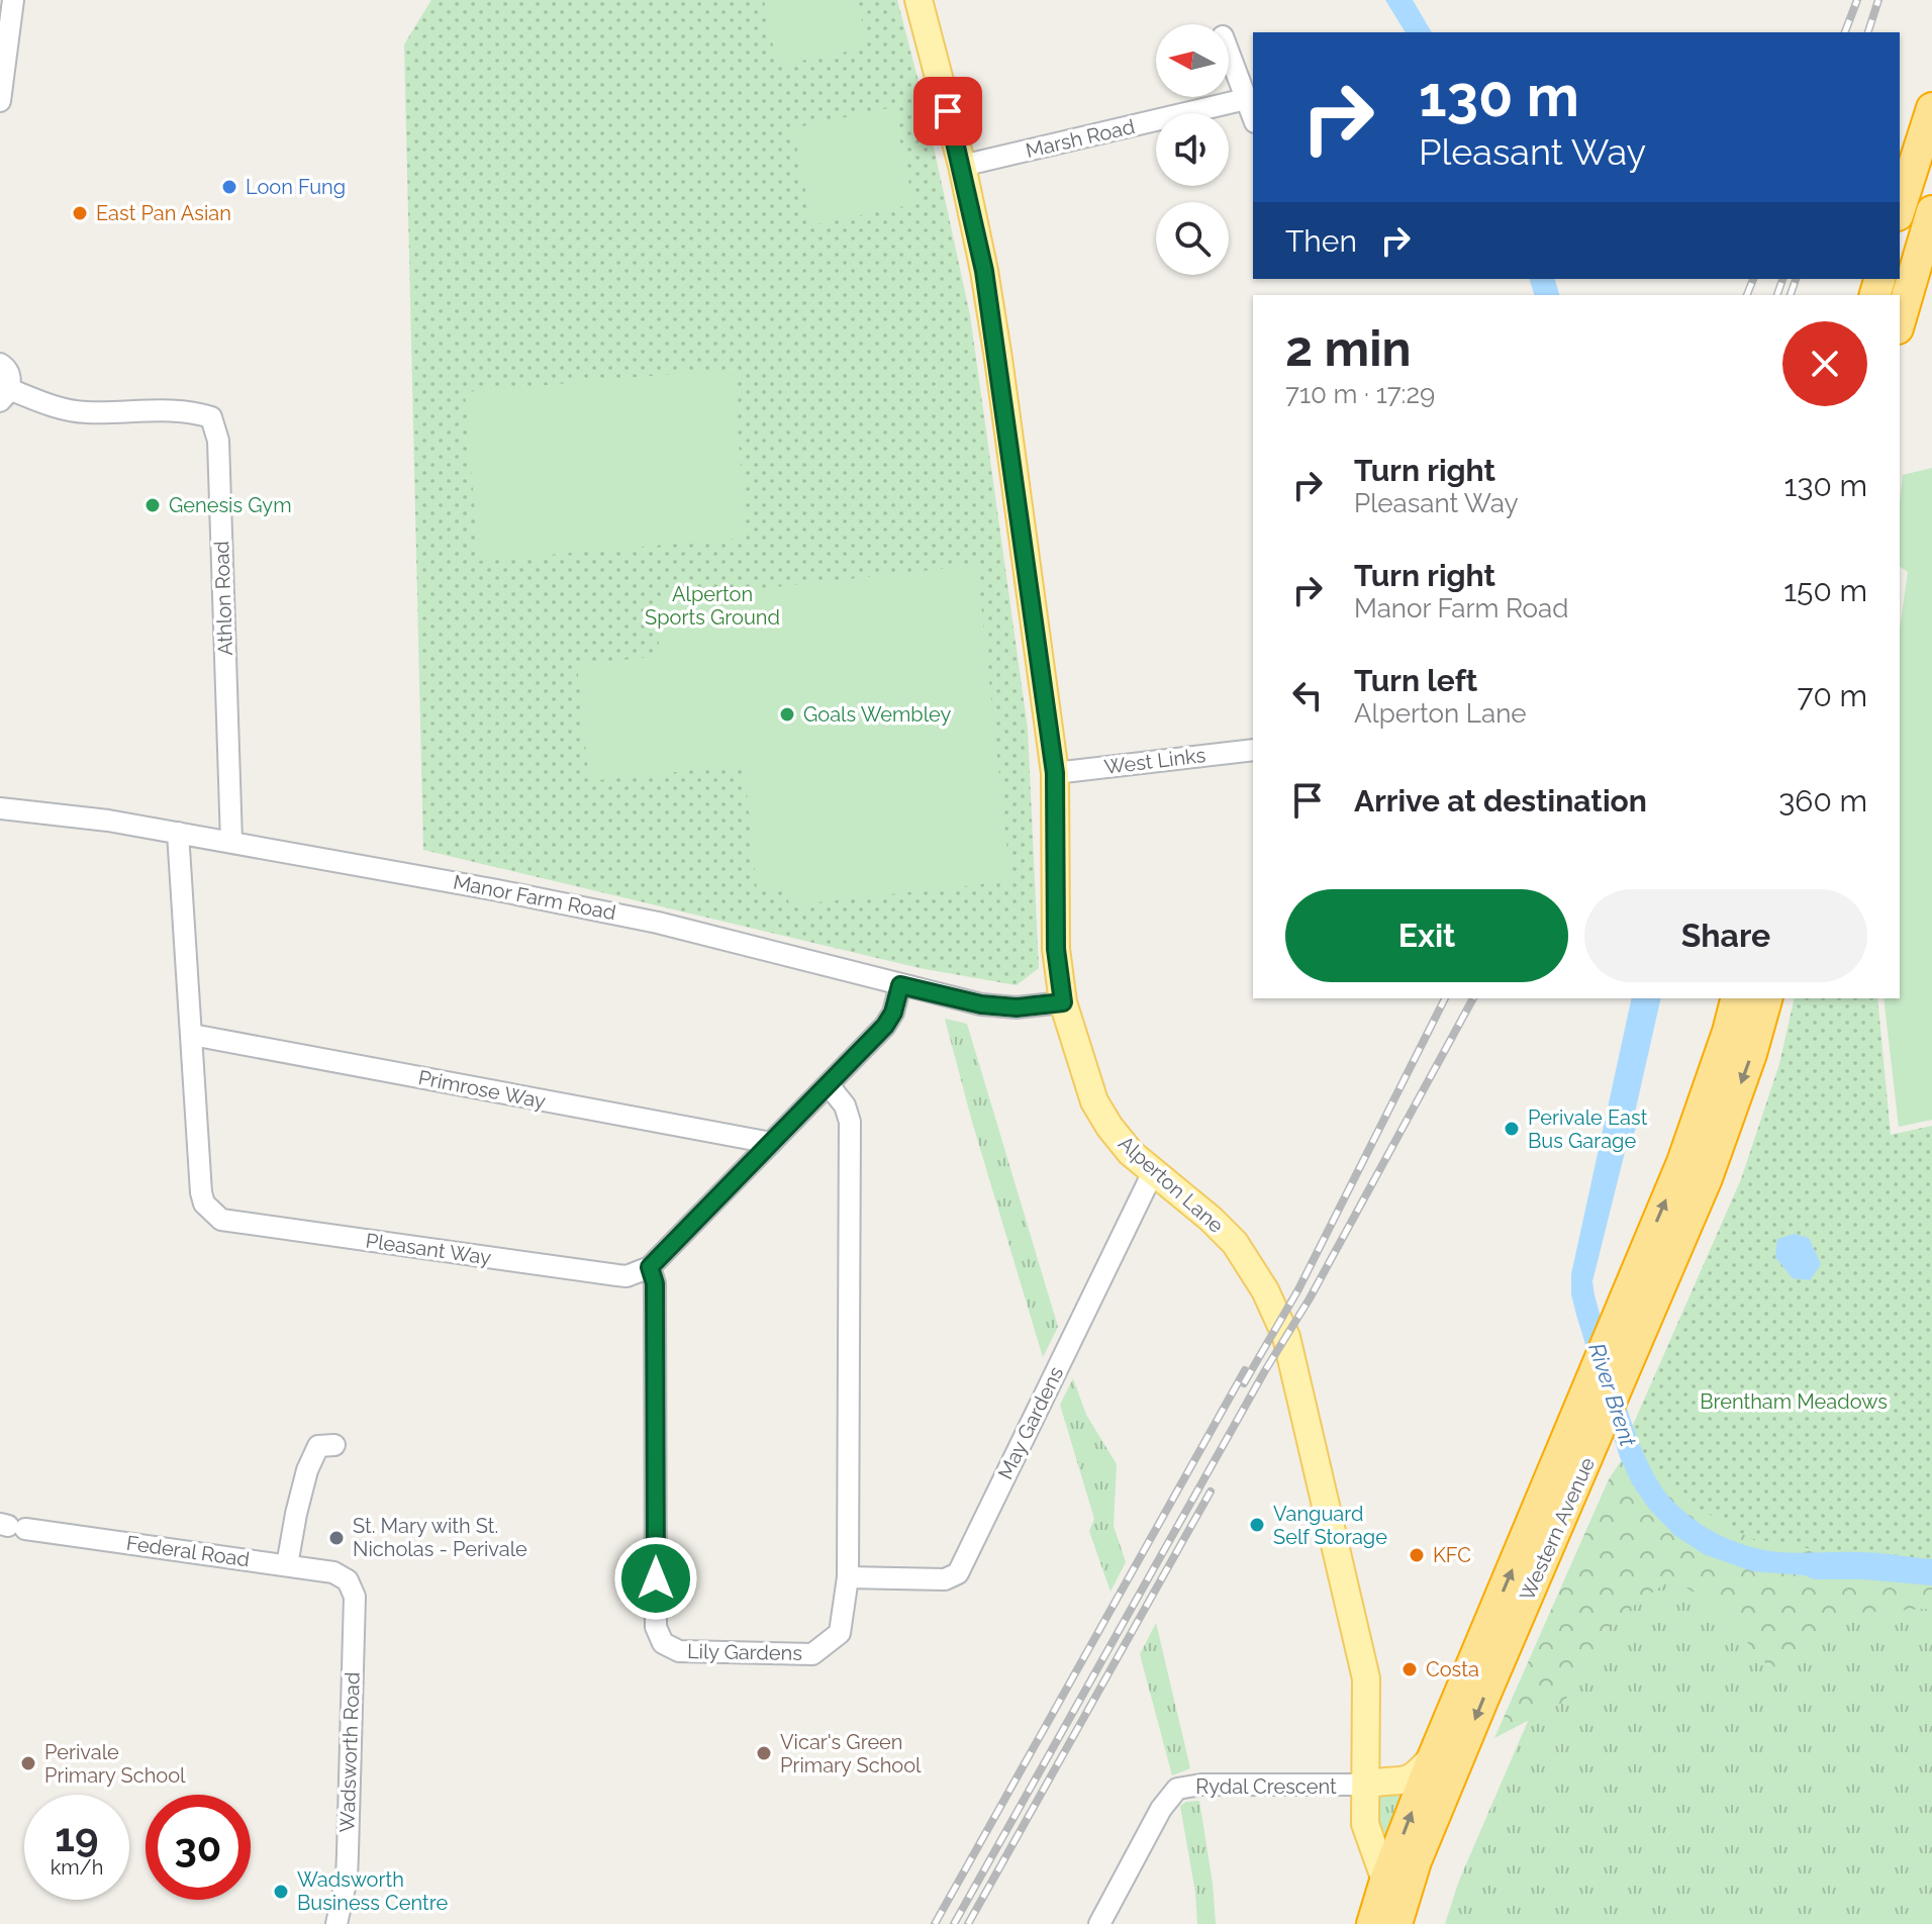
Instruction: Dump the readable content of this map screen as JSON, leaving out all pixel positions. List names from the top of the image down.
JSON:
{
  "streets": {
    "highway": ["Western Avenue"],
    "main road": ["Alperton Lane"],
    "street": [
      "Marsh Road",
      "Athlon Road",
      "West Links",
      "Manor Farm Road",
      "Primrose Way",
      "Pleasant Way",
      "May Gardens",
      "Federal Road",
      "Lily Gardens",
      "Wadsworth Road",
      "Rydal Crescent"
    ]
  },
  "crossings": [
    ["Marsh Road", "Alperton Lane"],
    ["Athlon Road", "Manor Farm Road"],
    ["West Links", "Alperton Lane"],
    ["Manor Farm Road", "Alperton Lane"],
    ["Manor Farm Road", "Pleasant Way"],
    ["Primrose Way", "Pleasant Way"],
    ["Alperton Lane", "May Gardens"],
    ["Alperton Lane", "Western Avenue"],
    ["Alperton Lane", "Rydal Crescent"],
    ["Pleasant Way", "Lily Gardens"],
    ["May Gardens", "Lily Gardens"],
    ["Federal Road", "Wadsworth Road"]
  ],
  "water": ["River Brent"],
  "parks": ["Alperton Sports Ground", "Brentham Meadows"],
  "places": [
    "Loon Fung",
    "East Pan Asian",
    "Genesis Gym",
    "Goals Wembley",
    "Perivale East Bus Garage",
    "Vanguard Self Storage",
    "St. Mary with St. Nicholas - Perivale",
    "KFC",
    "Costa",
    "Vicar's Green Primary School",
    "Perivale Primary School",
    "Wadsworth Business Centre"
  ],
  "north": "left",
  "page": {
    "turn": ["130 m", "Pleasant Way"],
    "then": "Then",
    "heading": ["2 min", "710 m · 17:29"],
    "list": [
      {
        "name": "Turn right",
        "note": "Pleasant Way",
        "value": "130 m"
      },
      {
        "name": "Turn right",
        "note": "Manor Farm Road",
        "value": "150 m"
      },
      {
        "name": "Turn left",
        "note": "Alperton Lane",
        "value": "70 m"
      },
      {
        "name": "Arrive at destination",
        "value": "360 m"
      }
    ],
    "buttons": ["Exit", "Share"],
    "speed": "19 km/h",
    "limit": "30"
  }
}
